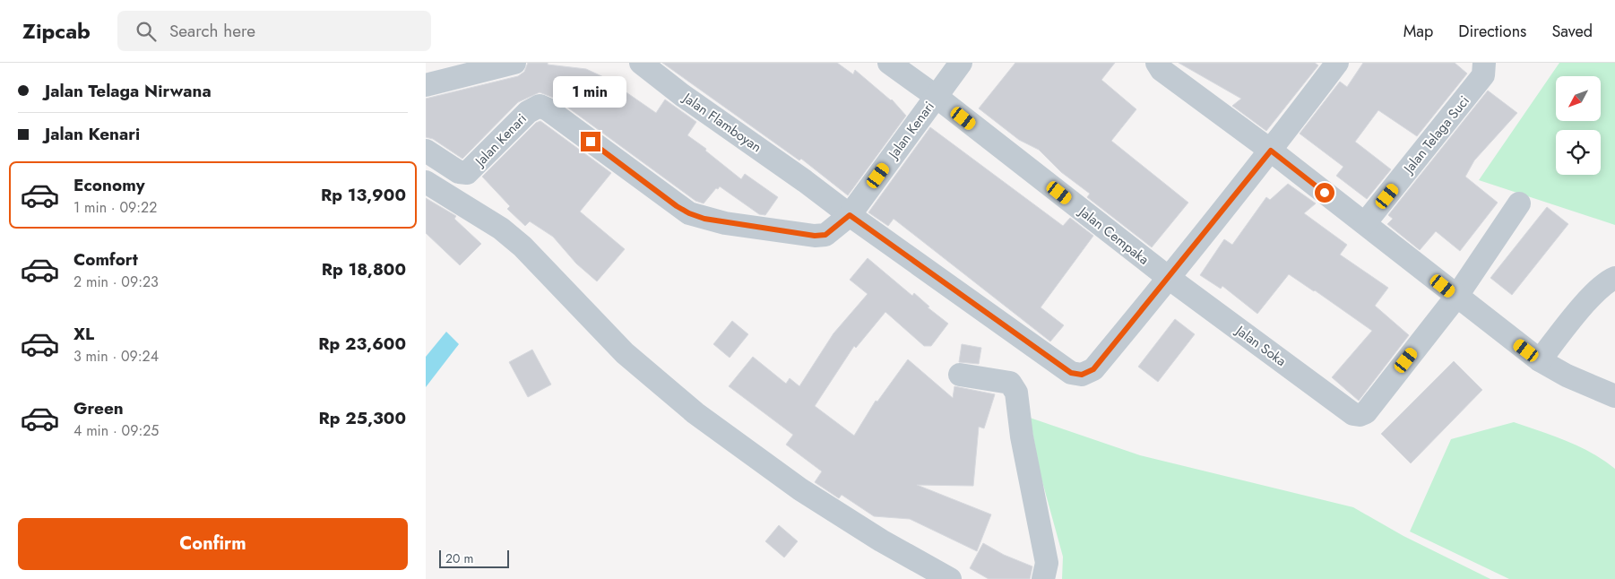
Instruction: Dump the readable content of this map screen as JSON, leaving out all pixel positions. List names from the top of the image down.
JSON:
{
  "streets": {
    "street": [
      "Jalan Flamboyan",
      "Jalan Kenari",
      "Jalan Telaga Suci",
      "Jalan Cempaka",
      "Jalan Soka"
    ]
  },
  "crossings": [
    ["Jalan Flamboyan", "Jalan Kenari"],
    ["Jalan Flamboyan", "Jalan Cempaka"],
    ["Jalan Flamboyan", "Jalan Soka"],
    ["Jalan Kenari", "Jalan Cempaka"],
    ["Jalan Cempaka", "Jalan Soka"]
  ],
  "scale_bar": "20 m",
  "north": "bottom left",
  "page": {
    "header": "Zipcab",
    "search": "Search here",
    "nav": ["Map", "Directions", "Saved"],
    "banner": ["Jalan Telaga Nirwana", "Jalan Kenari"],
    "bubble": "1 min",
    "list": [
      {
        "name": "Economy",
        "note": "1 min · 09:22",
        "value": "Rp 13,900"
      },
      {
        "name": "Comfort",
        "note": "2 min · 09:23",
        "value": "Rp 18,800"
      },
      {
        "name": "XL",
        "note": "3 min · 09:24",
        "value": "Rp 23,600"
      },
      {
        "name": "Green",
        "note": "4 min · 09:25",
        "value": "Rp 25,300"
      }
    ],
    "buttons": "Confirm",
    "scale": "20 m"
  }
}
